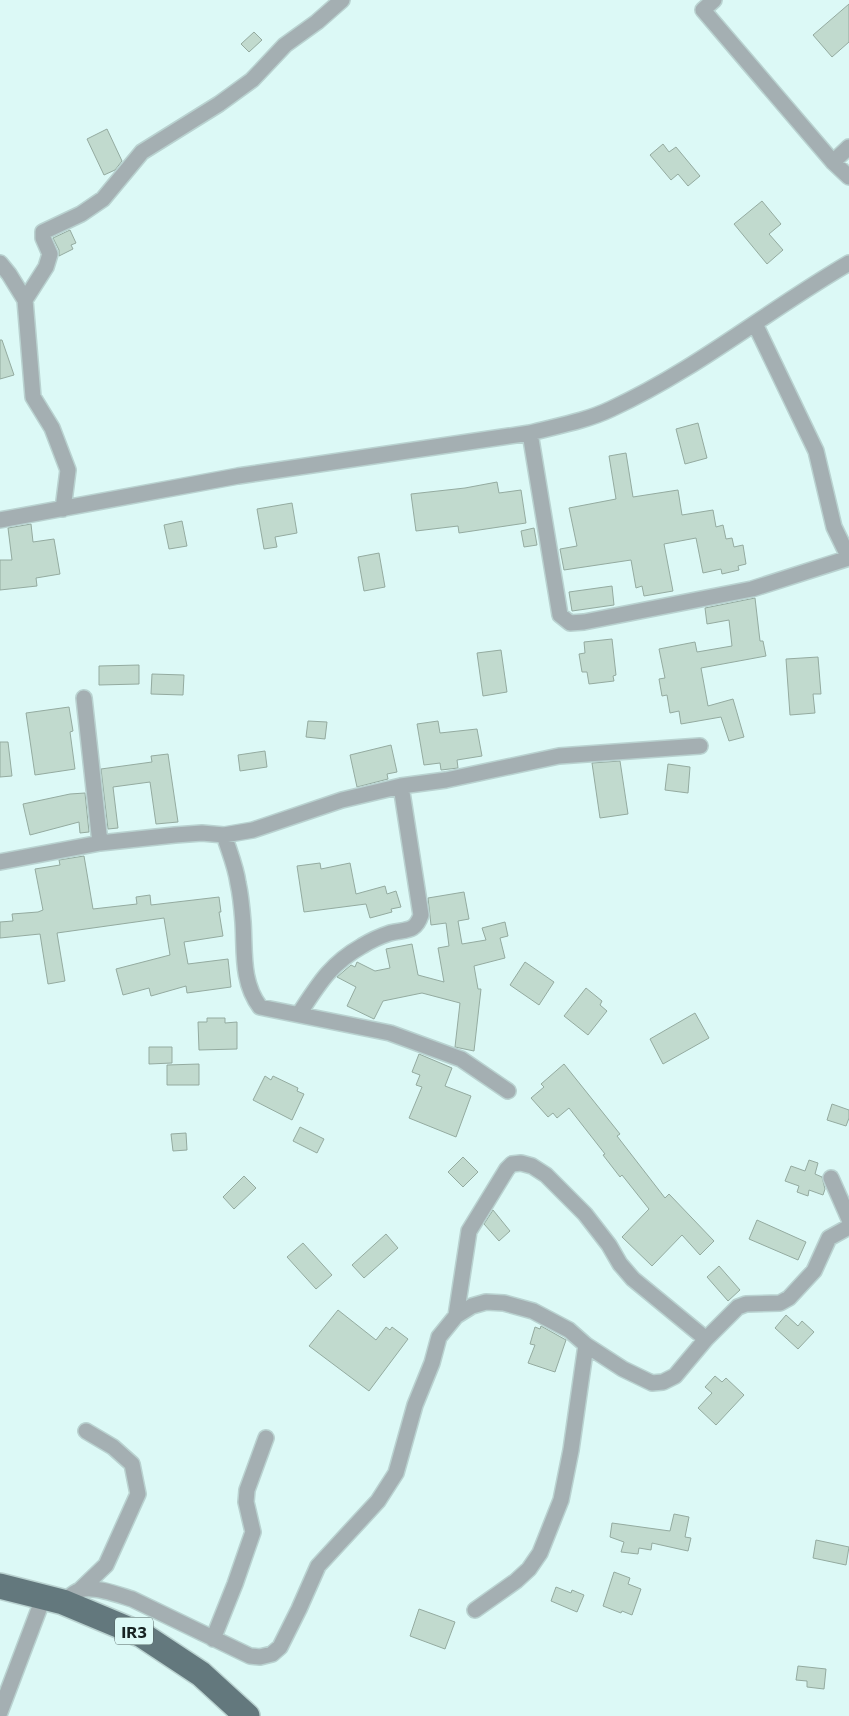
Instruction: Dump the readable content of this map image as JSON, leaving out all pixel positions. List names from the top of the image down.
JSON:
{
  "streets": {
    "main road": ["IR3"]
  }
}
